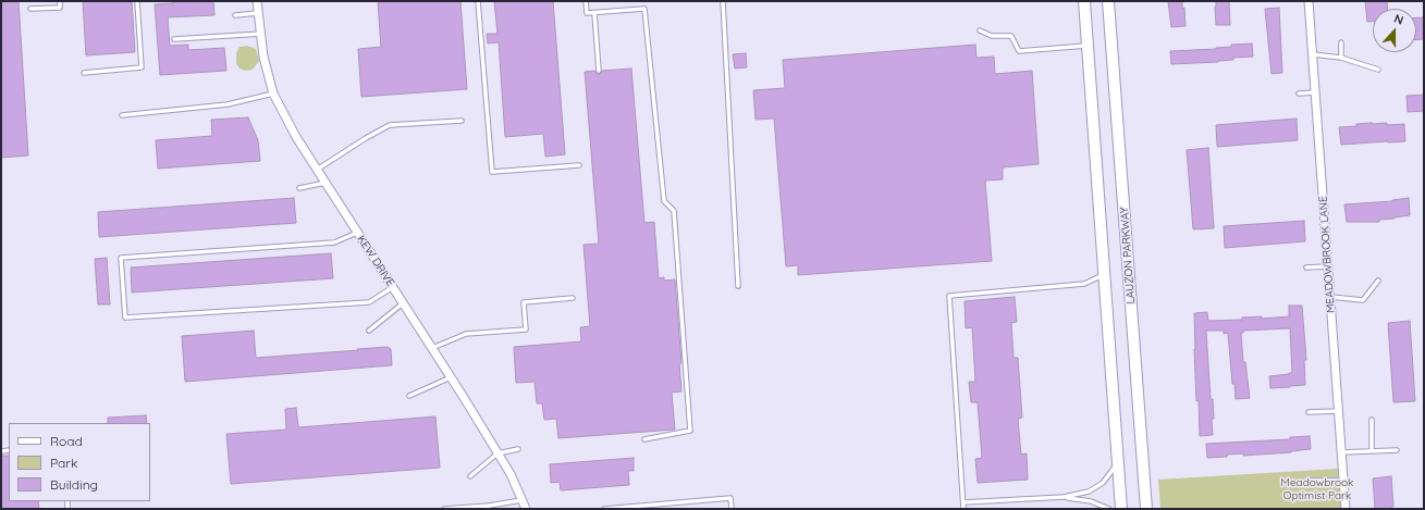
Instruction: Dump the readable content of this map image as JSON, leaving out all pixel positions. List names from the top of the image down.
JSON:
{
  "streets": {
    "main road": ["LAUZON PARKWAY"],
    "street": ["MEADOWBROOK LANE", "KEW DRIVE"]
  },
  "parks": ["Meadowbrook Optimist Park"],
  "legend": ["Road", "Park", "Building"],
  "north": "top"
}
